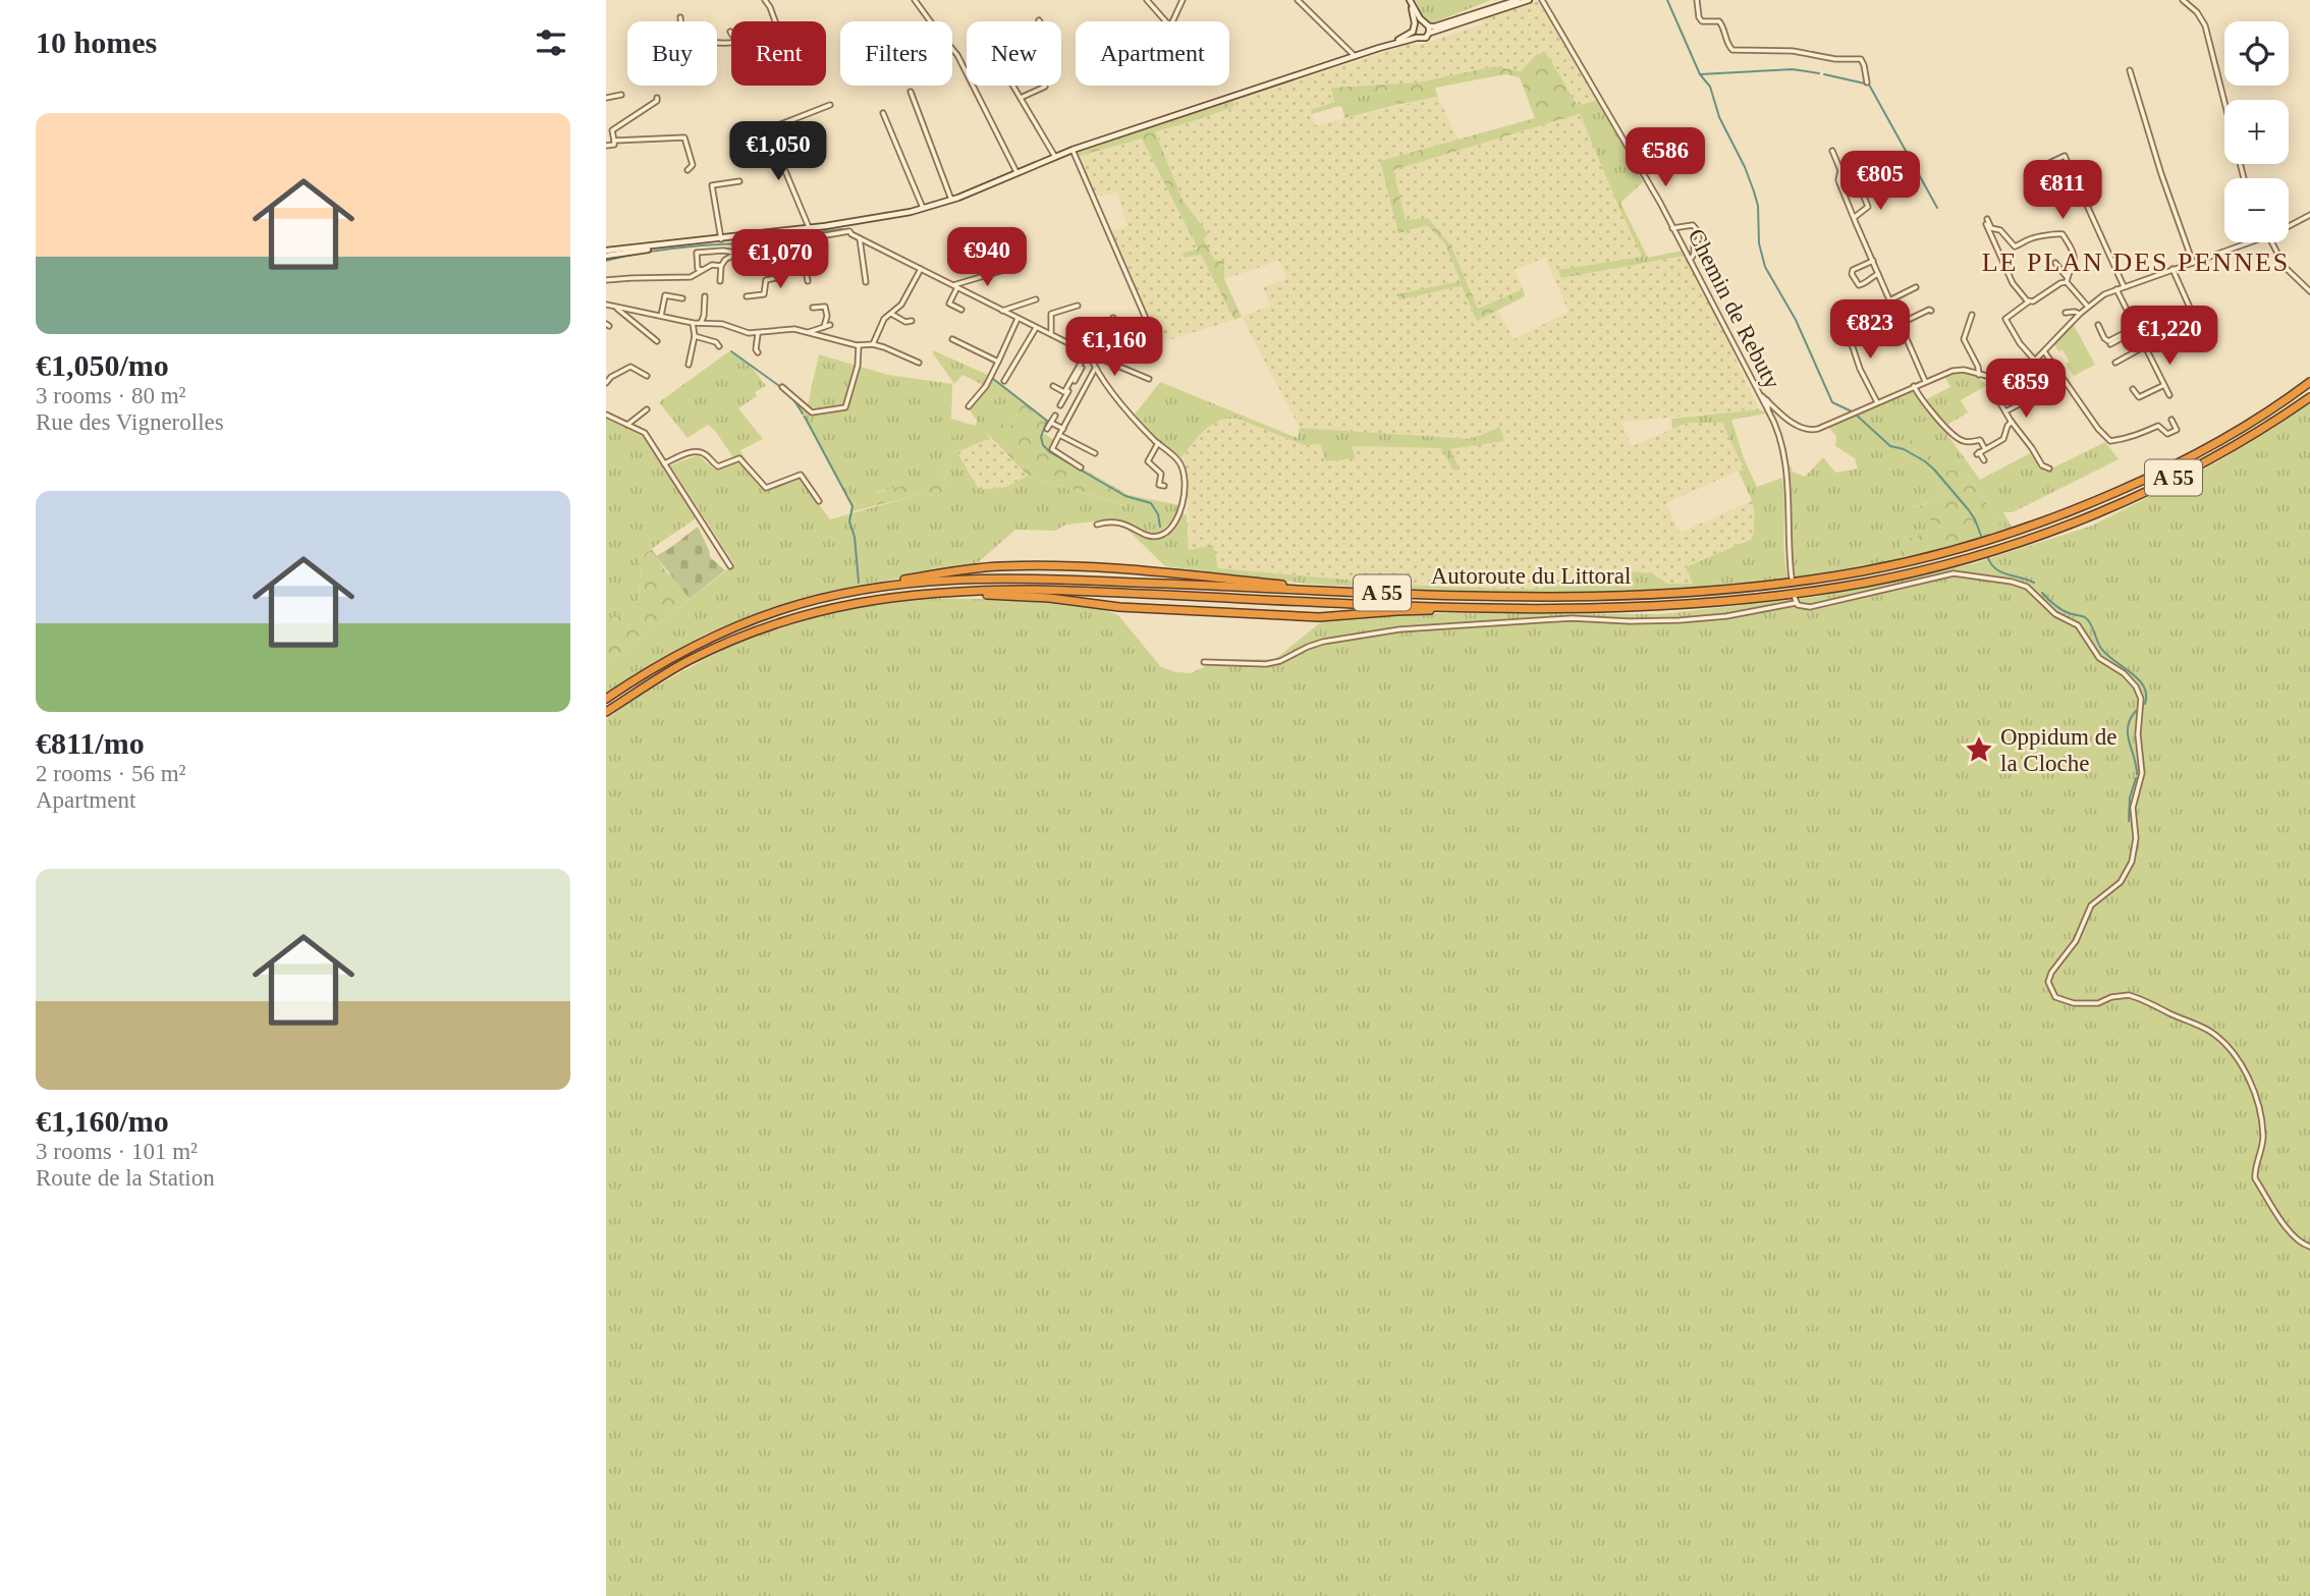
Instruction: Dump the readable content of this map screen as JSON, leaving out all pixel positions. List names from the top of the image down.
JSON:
{
  "streets": {
    "highway": ["A 55", "Autoroute du Littoral"],
    "street": ["Chemin de Rebuty"]
  },
  "districts": ["LE PLAN DES PENNES"],
  "places": {
    "place": ["Oppidum de la Cloche"]
  },
  "page": {
    "heading": "10 homes",
    "map_buttons": ["+", "−"],
    "chip": [
      "Buy",
      "Rent",
      "Filters",
      "New",
      "Apartment"
    ],
    "list": [
      {
        "name": "€1,050/mo",
        "note": "3 rooms · 80 m² · Rue des Vignerolles"
      },
      {
        "name": "€811/mo",
        "note": "2 rooms · 56 m² · Apartment"
      },
      {
        "name": "€1,160/mo",
        "note": "3 rooms · 101 m² · Route de la Station"
      }
    ],
    "price": [
      "€1,050",
      "€586",
      "€805",
      "€811",
      "€940",
      "€1,070",
      "€823",
      "€1,220",
      "€1,160",
      "€859"
    ]
  }
}
